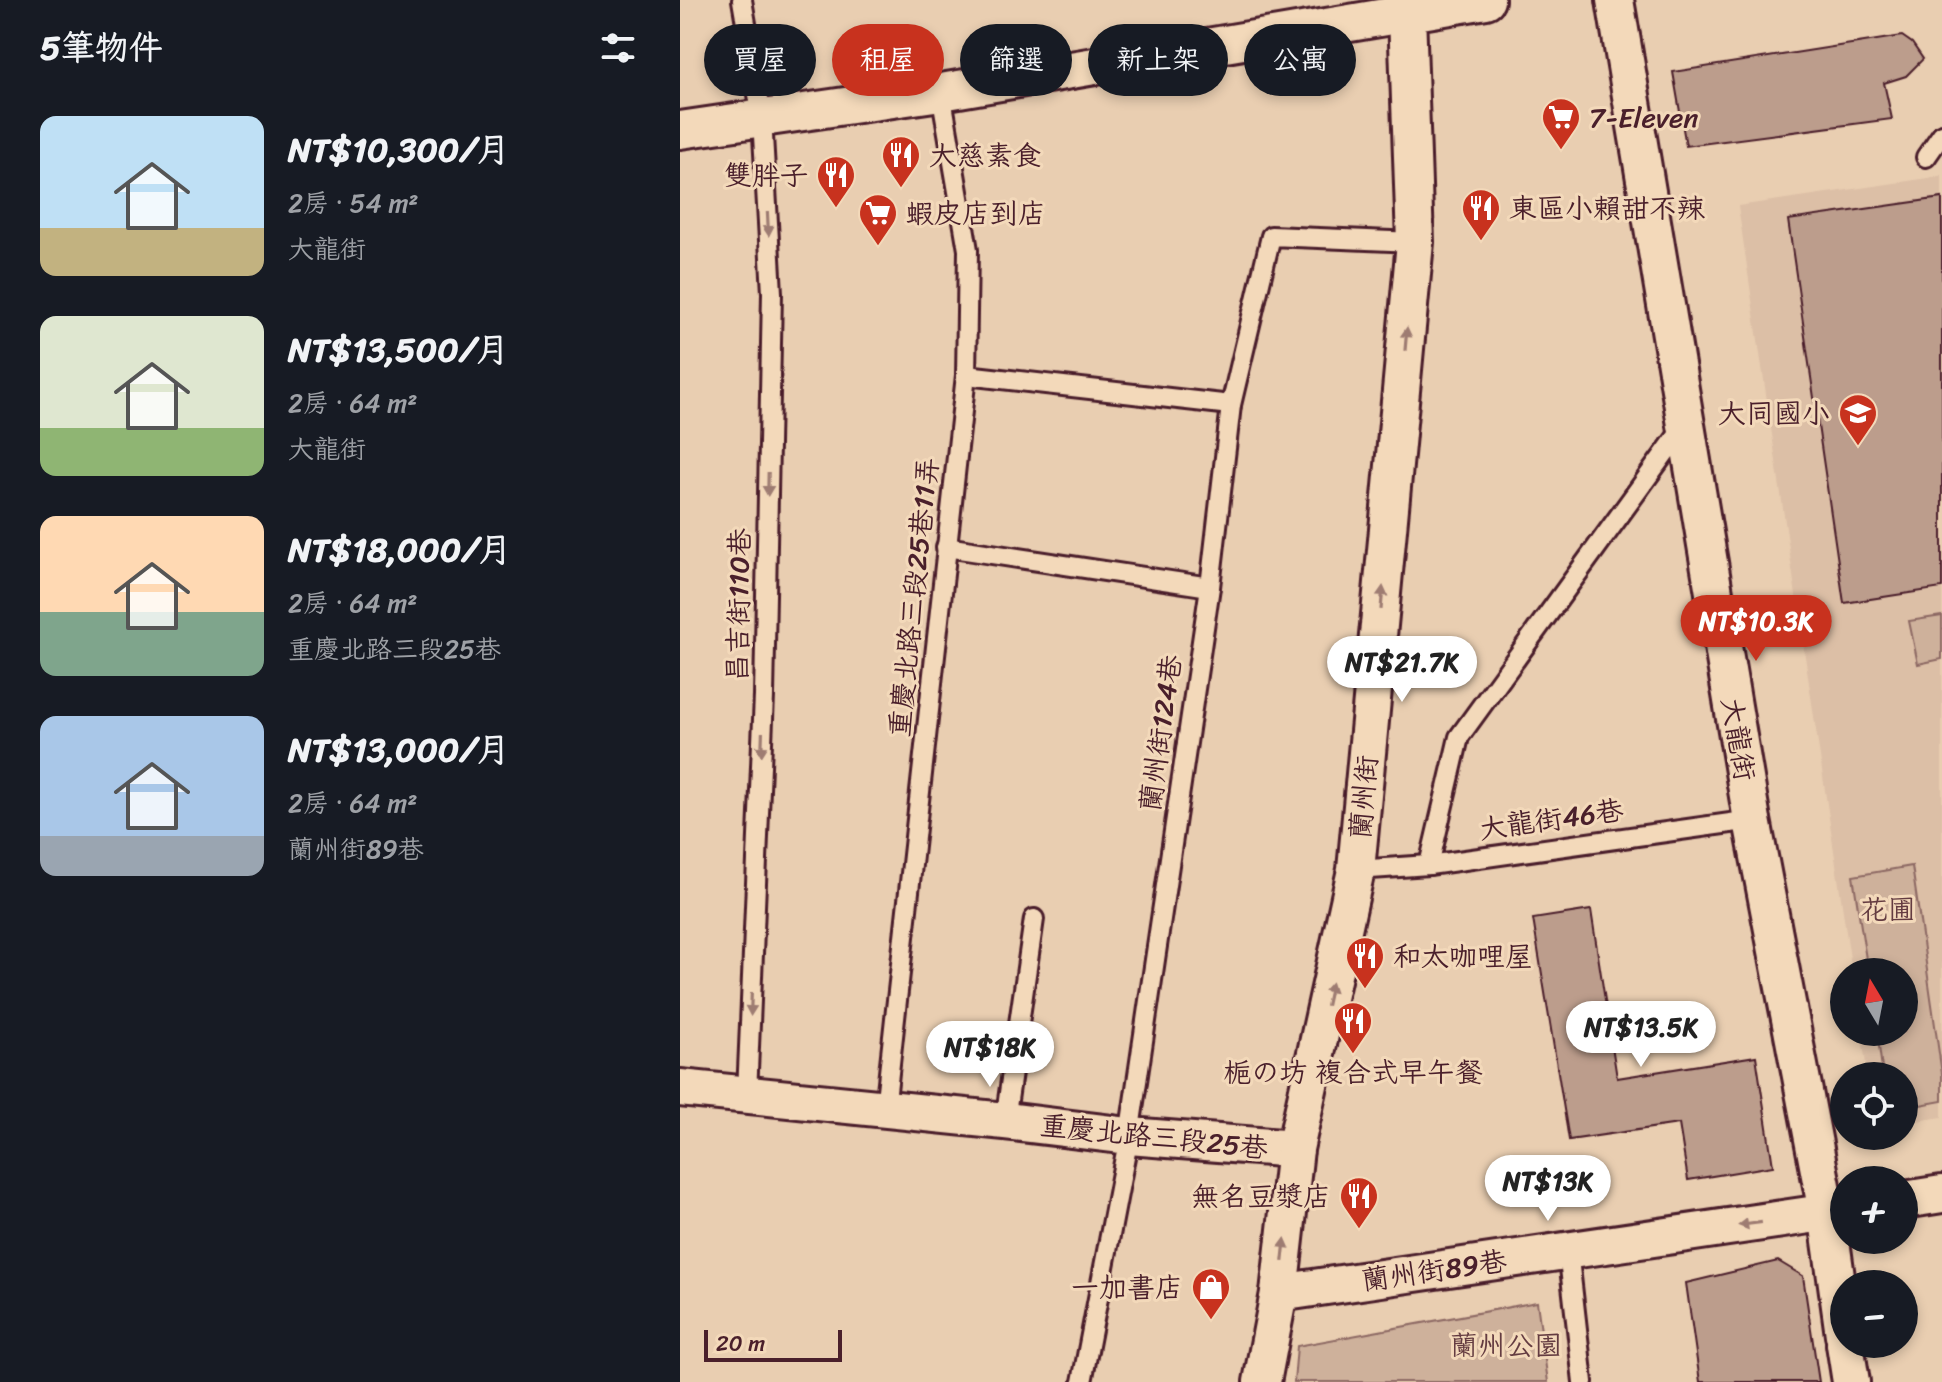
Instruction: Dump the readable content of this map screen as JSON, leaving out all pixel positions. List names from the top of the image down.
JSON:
{
  "streets": {
    "street": [
      "大龍街",
      "蘭州街",
      "重慶北路三段25巷",
      "蘭州街89巷"
    ],
    "lane": [
      "重慶北路三段25巷11弄",
      "昌吉街110巷",
      "蘭州街124巷",
      "大龍街46巷"
    ]
  },
  "crossings": [
    ["重慶北路三段25巷11弄", "重慶北路三段25巷"],
    ["昌吉街110巷", "重慶北路三段25巷"],
    ["蘭州街124巷", "蘭州街"],
    ["蘭州街124巷", "重慶北路三段25巷"],
    ["大龍街", "大龍街46巷"],
    ["蘭州街", "大龍街46巷"],
    ["蘭州街", "重慶北路三段25巷"],
    ["蘭州街", "蘭州街89巷"]
  ],
  "one_way": ["昌吉街110巷", "蘭州街", "蘭州街89巷"],
  "parks": ["花圃", "蘭州公園"],
  "places": {
    "supermarket": ["7-Eleven", "蝦皮店到店"],
    "restaurant": [
      "大慈素食",
      "雙胖子",
      "東區小賴甜不辣",
      "和太咖哩屋",
      "梔の坊 複合式早午餐",
      "無名豆漿店"
    ],
    "school or university": ["大同國小"],
    "shop": ["一加書店"]
  },
  "scale_bar": "20 m",
  "north": "top",
  "page": {
    "heading": "5筆物件",
    "chip": [
      "買屋",
      "租屋",
      "篩選",
      "新上架",
      "公寓"
    ],
    "list": [
      {
        "name": "NT$10,300/月",
        "note": "2房 · 54 m² · 大龍街"
      },
      {
        "name": "NT$13,500/月",
        "note": "2房 · 64 m² · 大龍街"
      },
      {
        "name": "NT$18,000/月",
        "note": "2房 · 64 m² · 重慶北路三段25巷"
      },
      {
        "name": "NT$13,000/月",
        "note": "2房 · 64 m² · 蘭州街89巷"
      }
    ],
    "price": [
      "NT$10.3K",
      "NT$21.7K",
      "NT$13.5K",
      "NT$18K",
      "NT$13K"
    ],
    "map_buttons": ["+", "−"],
    "scale": "20 m"
  }
}
